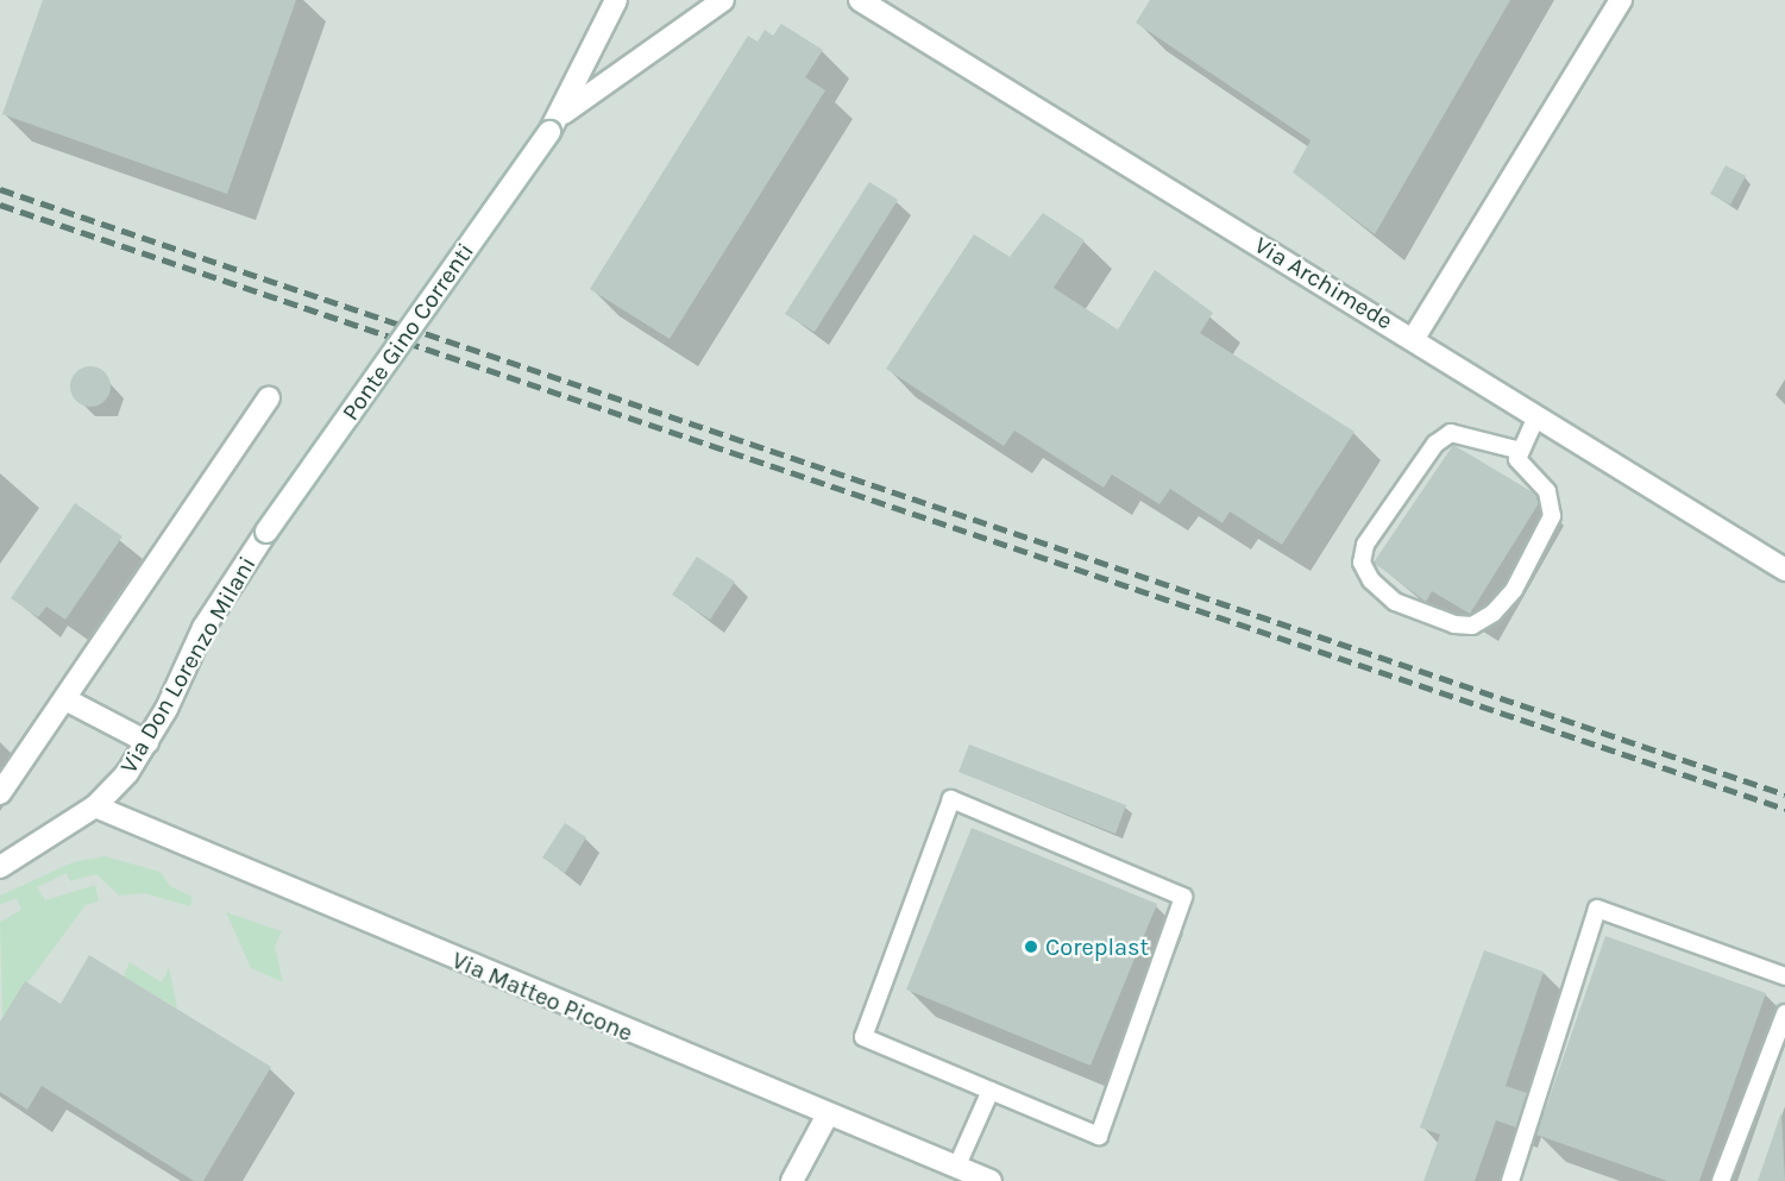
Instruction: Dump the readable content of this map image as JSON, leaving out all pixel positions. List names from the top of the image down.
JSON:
{
  "streets": {
    "street": [
      "Via Archimede",
      "Ponte Gino Correnti",
      "Via Don Lorenzo Milani",
      "Via Matteo Picone"
    ]
  },
  "crossings": [
    ["Ponte Gino Correnti", "Via Don Lorenzo Milani"],
    ["Via Don Lorenzo Milani", "Via Matteo Picone"]
  ],
  "places": ["Coreplast"]
}
